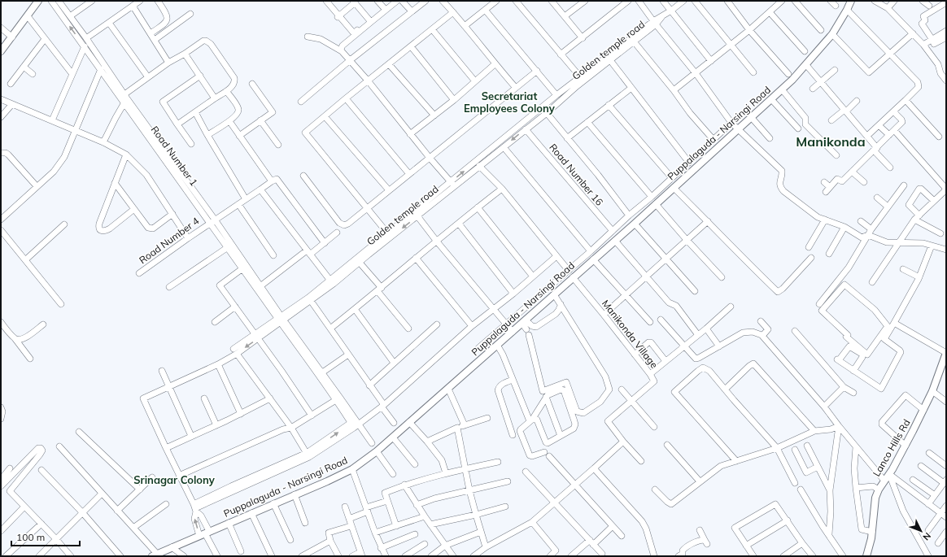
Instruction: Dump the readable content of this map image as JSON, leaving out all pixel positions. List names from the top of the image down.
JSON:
{
  "streets": {
    "street": [
      "Golden temple road",
      "Puppalaguda - Narsingi Road",
      "Road Number 1",
      "Road Number 16",
      "Road Number 4",
      "Manikonda Village",
      "Lanco Hills Rd"
    ]
  },
  "crossings": [
    ["Golden temple road", "Road Number 1"],
    ["Golden temple road", "Road Number 16"],
    ["Puppalaguda - Narsingi Road", "Manikonda Village"],
    ["Road Number 1", "Road Number 4"]
  ],
  "districts": ["Secretariat Employees Colony", "Manikonda", "Srinagar Colony"],
  "scale_bar": "100 m",
  "north": "bottom right"
}
